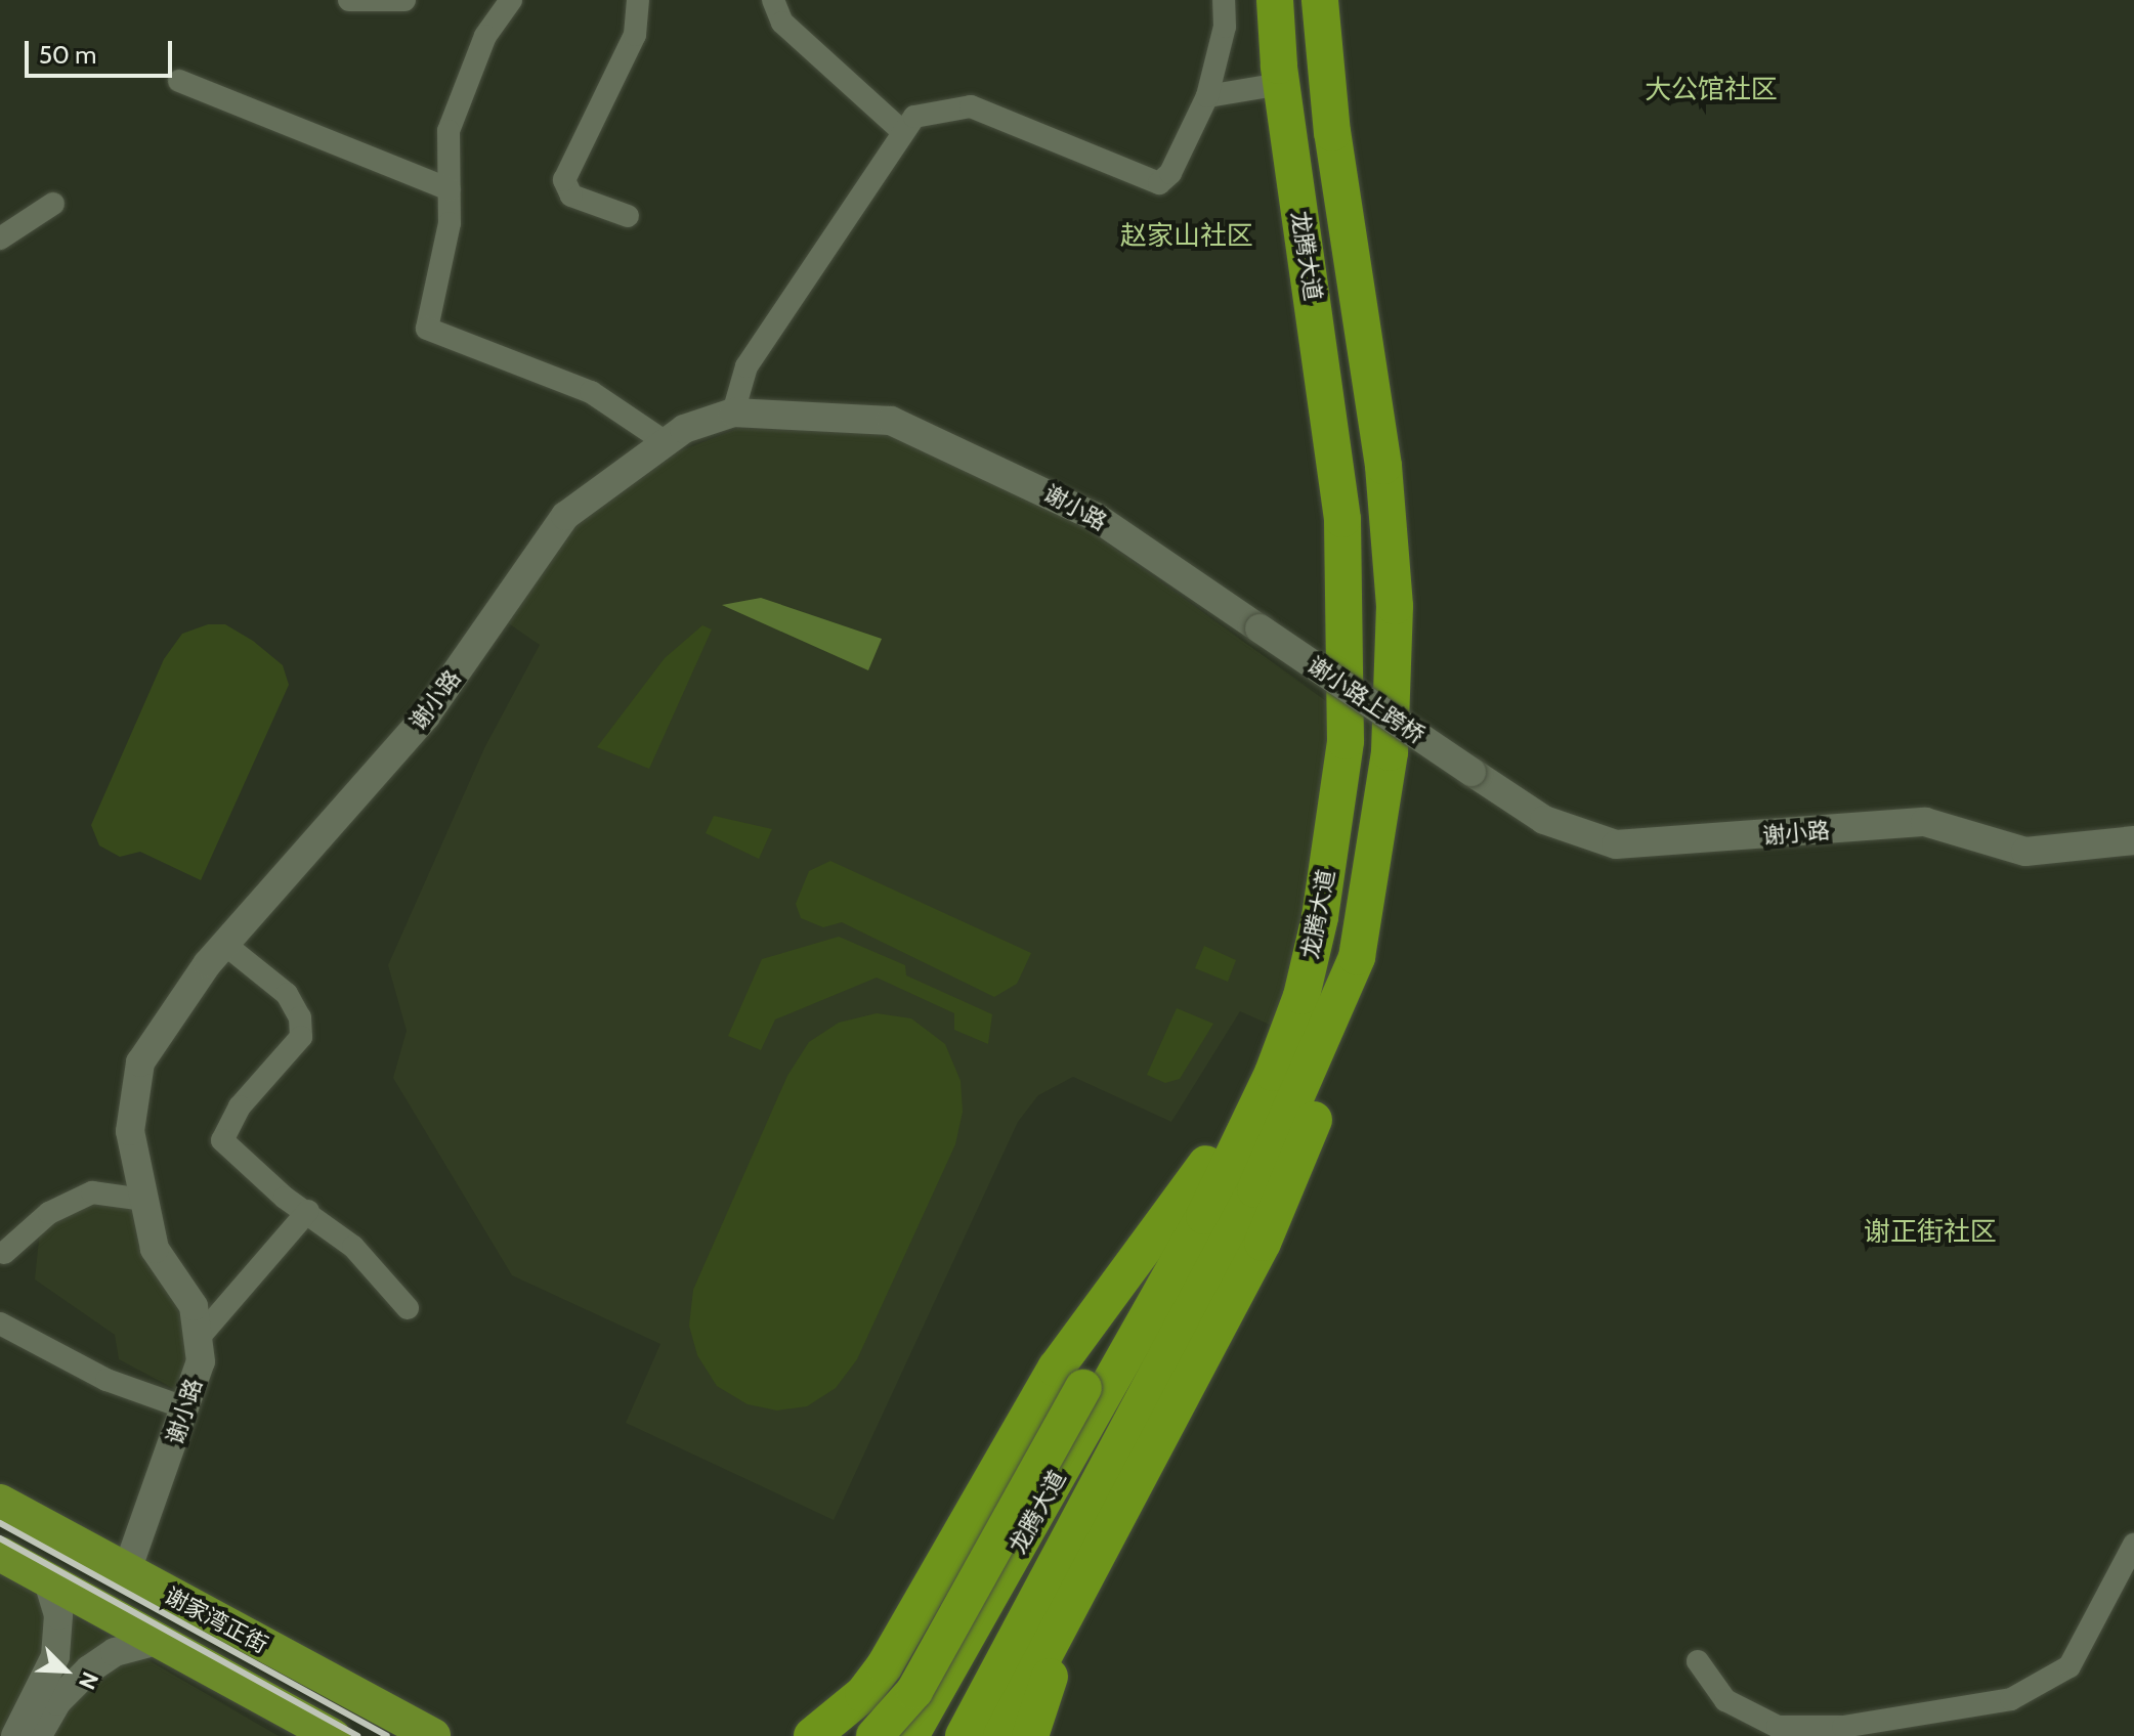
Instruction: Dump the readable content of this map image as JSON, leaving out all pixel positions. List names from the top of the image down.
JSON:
{
  "streets": {
    "highway": ["龙腾大道"],
    "main road": ["谢家湾正街"],
    "street": ["谢小路", "谢小路上跨桥"]
  },
  "crossings": [
    ["谢小路", "谢小路上跨桥"],
    ["谢小路", "谢家湾正街"]
  ],
  "districts": ["大公馆社区", "赵家山社区", "谢正街社区"],
  "scale_bar": "50 m",
  "north": "bottom right"
}
